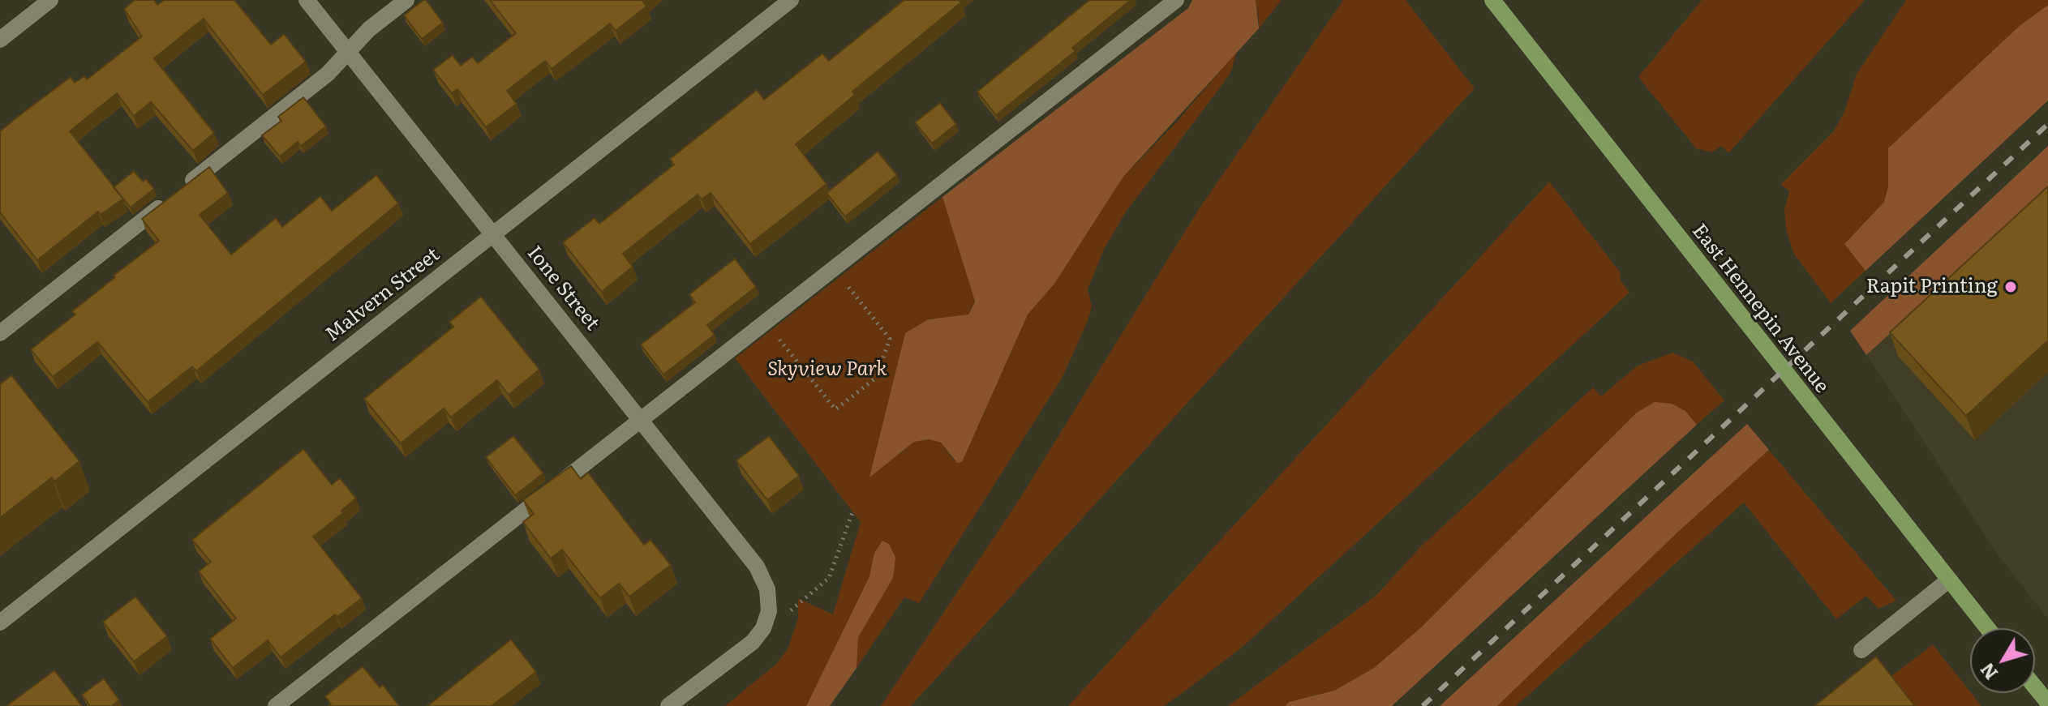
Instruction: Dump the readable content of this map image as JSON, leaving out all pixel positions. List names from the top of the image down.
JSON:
{
  "streets": {
    "main road": ["East Hennepin Avenue"],
    "street": ["Ione Street", "Malvern Street"]
  },
  "crossings": [
    ["Ione Street", "Malvern Street"]
  ],
  "parks": ["Skyview Park"],
  "places": ["Rapit Printing"],
  "north": "bottom left"
}
